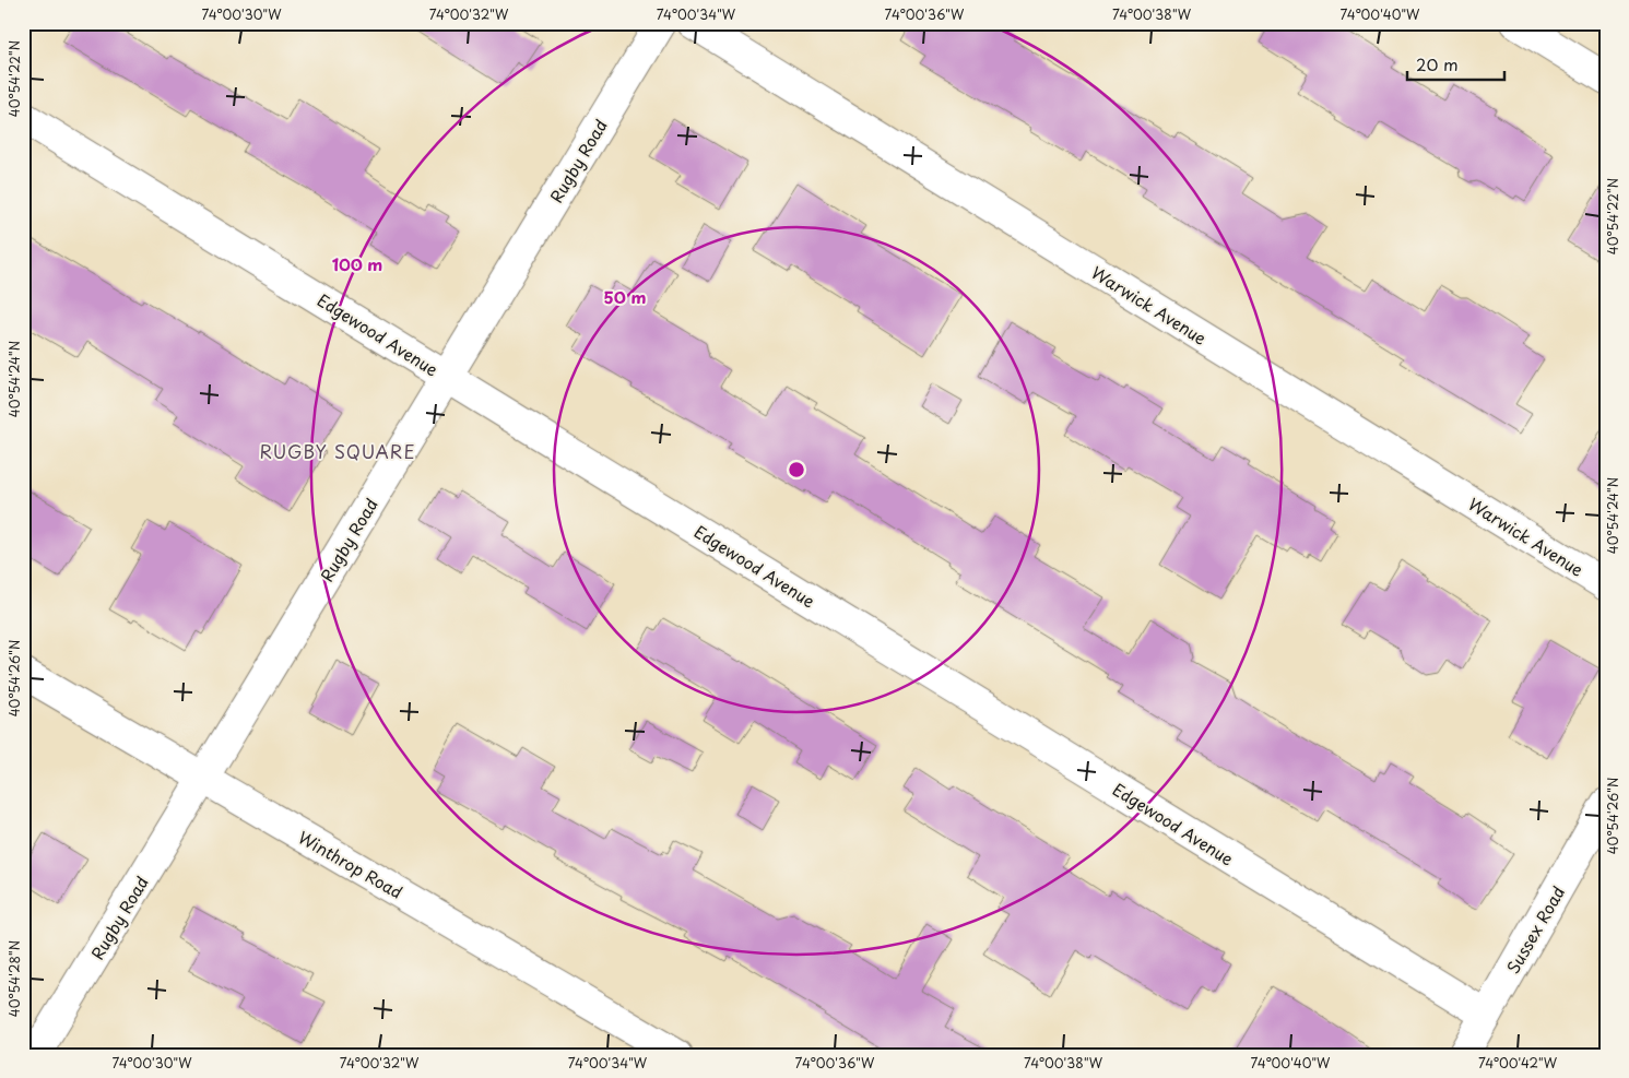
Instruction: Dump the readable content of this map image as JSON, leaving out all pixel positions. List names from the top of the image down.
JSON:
{
  "streets": {
    "street": [
      "Rugby Road",
      "Warwick Avenue",
      "Edgewood Avenue",
      "Winthrop Road",
      "Sussex Road"
    ]
  },
  "crossings": [
    ["Rugby Road", "Edgewood Avenue"],
    ["Rugby Road", "Winthrop Road"],
    ["Edgewood Avenue", "Sussex Road"]
  ],
  "districts": ["RUGBY SQUARE"],
  "scale_bar": "20 m",
  "coordinates": [
    "74°00'30\"W",
    "74°00'32\"W",
    "74°00'34\"W",
    "74°00'36\"W",
    "74°00'38\"W",
    "74°00'40\"W",
    "40°54'22\"N",
    "40°54'24\"N",
    "40°54'26\"N",
    "40°54'28\"N",
    "74°00'42\"W"
  ],
  "rings": ["100 m", "50 m"]
}
